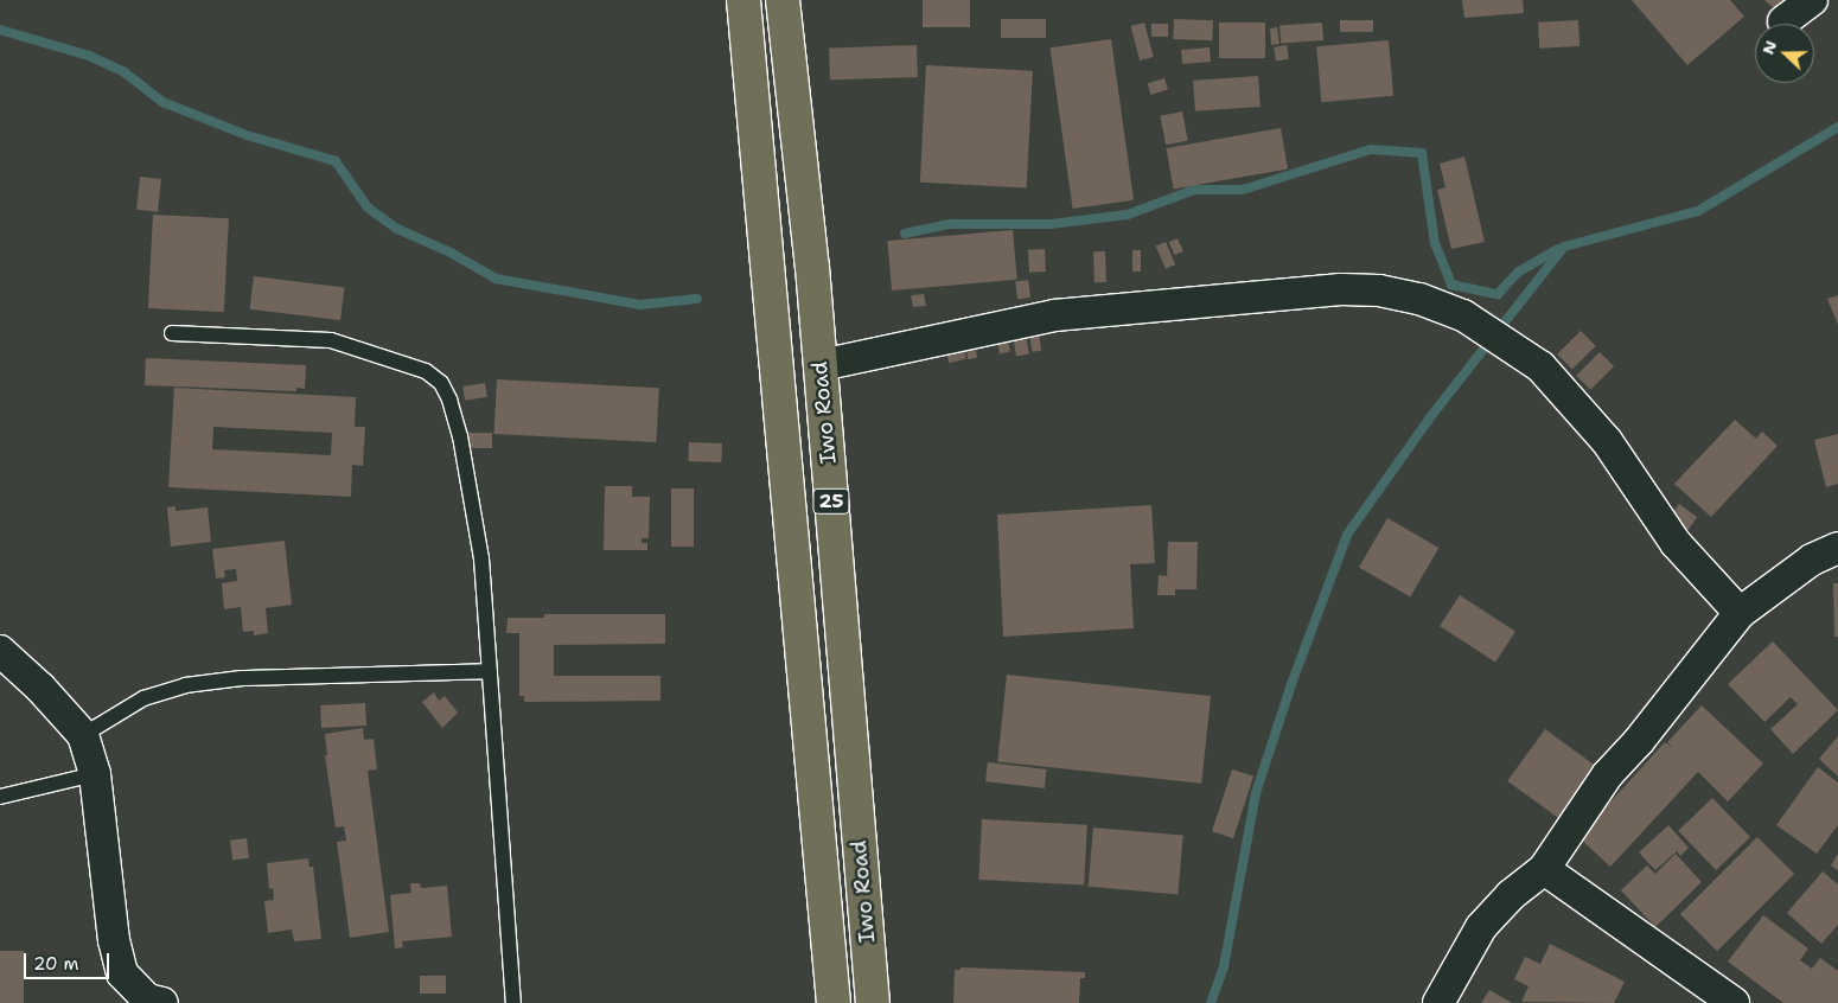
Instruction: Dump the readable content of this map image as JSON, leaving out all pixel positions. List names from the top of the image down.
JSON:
{
  "streets": {
    "main road": ["Iwo Road", "25"]
  },
  "scale_bar": "20 m",
  "north": "left"
}
